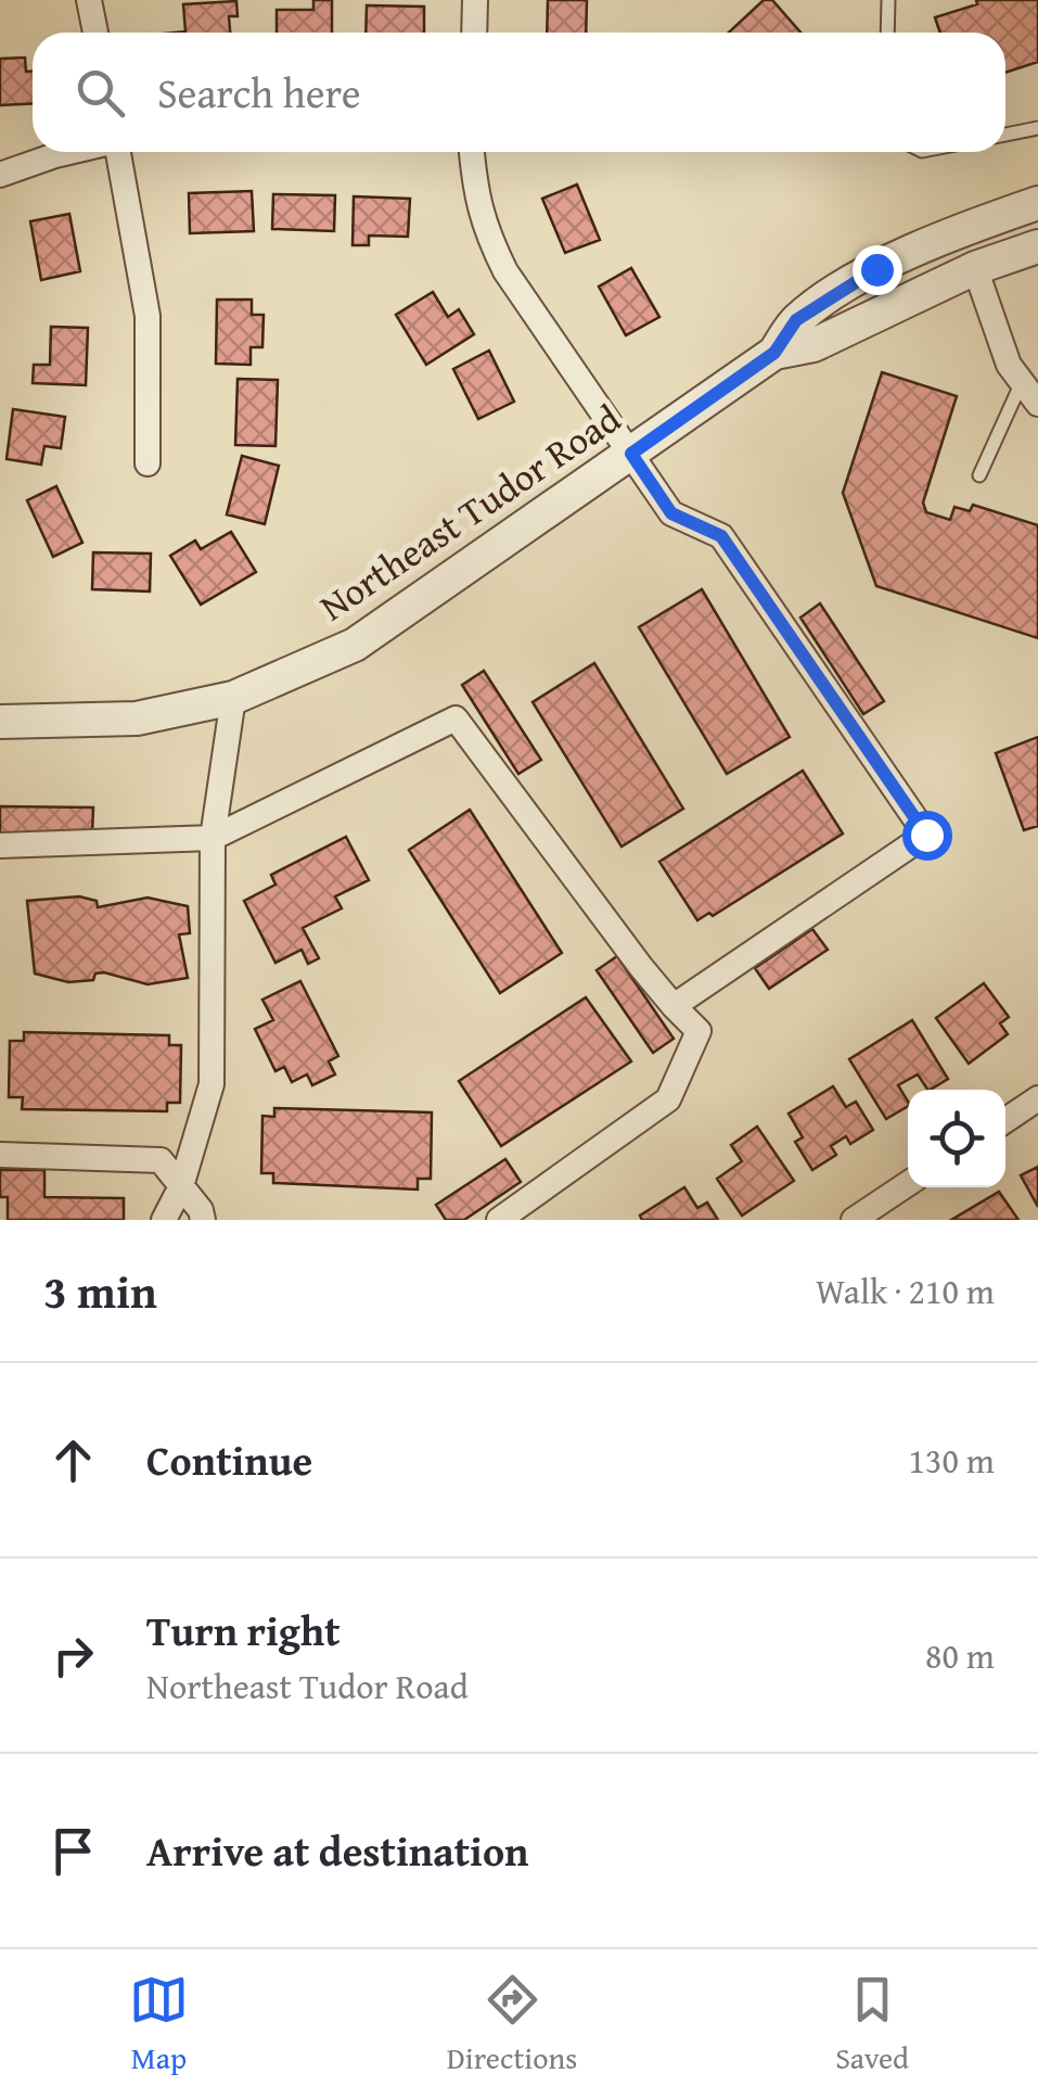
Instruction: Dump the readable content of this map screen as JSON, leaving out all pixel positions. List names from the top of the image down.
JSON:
{
  "streets": {
    "street": ["Northeast Tudor Road"]
  },
  "page": {
    "search": "Search here",
    "heading": ["3 min", "Walk · 210 m"],
    "list": [
      ["Continue", "130 m"],
      ["Turn right", "Northeast Tudor Road", "80 m"],
      "Arrive at destination"
    ],
    "nav": ["Map", "Directions", "Saved"]
  }
}
